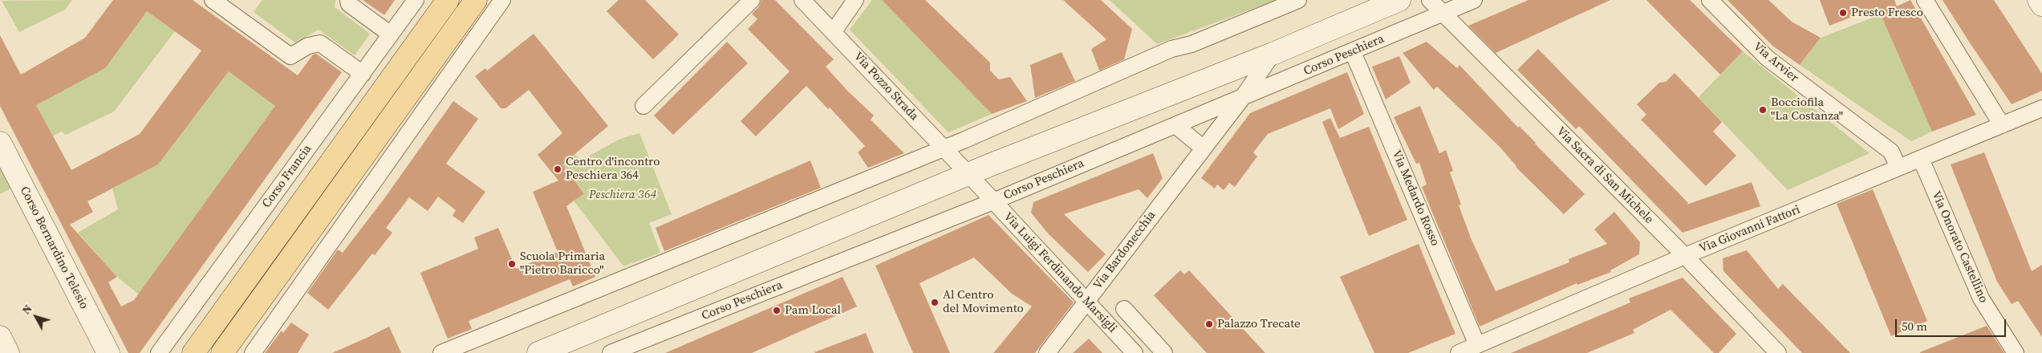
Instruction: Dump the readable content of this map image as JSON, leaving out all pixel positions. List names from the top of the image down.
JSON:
{
  "streets": {
    "main road": ["Corso Bernardino Telesio"],
    "street": [
      "Corso Peschiera",
      "Via Arvier",
      "Via Pozzo Strada",
      "Via Sacra di San Michele",
      "Corso Francia",
      "Via Medardo Rosso",
      "Via Giovanni Fattori",
      "Via Onorato Castellino",
      "Via Bardonecchia",
      "Via Luigi Ferdinando Marsigli"
    ]
  },
  "crossings": [
    ["Corso Peschiera", "Via Sacra di San Michele"],
    ["Corso Peschiera", "Via Medardo Rosso"],
    ["Corso Peschiera", "Via Bardonecchia"],
    ["Corso Peschiera", "Via Luigi Ferdinando Marsigli"],
    ["Via Arvier", "Via Giovanni Fattori"],
    ["Via Pozzo Strada", "Via Luigi Ferdinando Marsigli"],
    ["Via Sacra di San Michele", "Via Giovanni Fattori"],
    ["Via Medardo Rosso", "Via Giovanni Fattori"],
    ["Via Giovanni Fattori", "Via Onorato Castellino"],
    ["Via Bardonecchia", "Via Luigi Ferdinando Marsigli"]
  ],
  "parks": ["Peschiera 364"],
  "places": [
    "Presto Fresco",
    "Bocciofila \"La Costanza\"",
    "Centro d'incontro Peschiera 364",
    "Scuola Primaria \"Pietro Baricco\"",
    "Al Centro del Movimento",
    "Pam Local",
    "Palazzo Trecate"
  ],
  "scale_bar": "50 m",
  "north": "top left"
}
